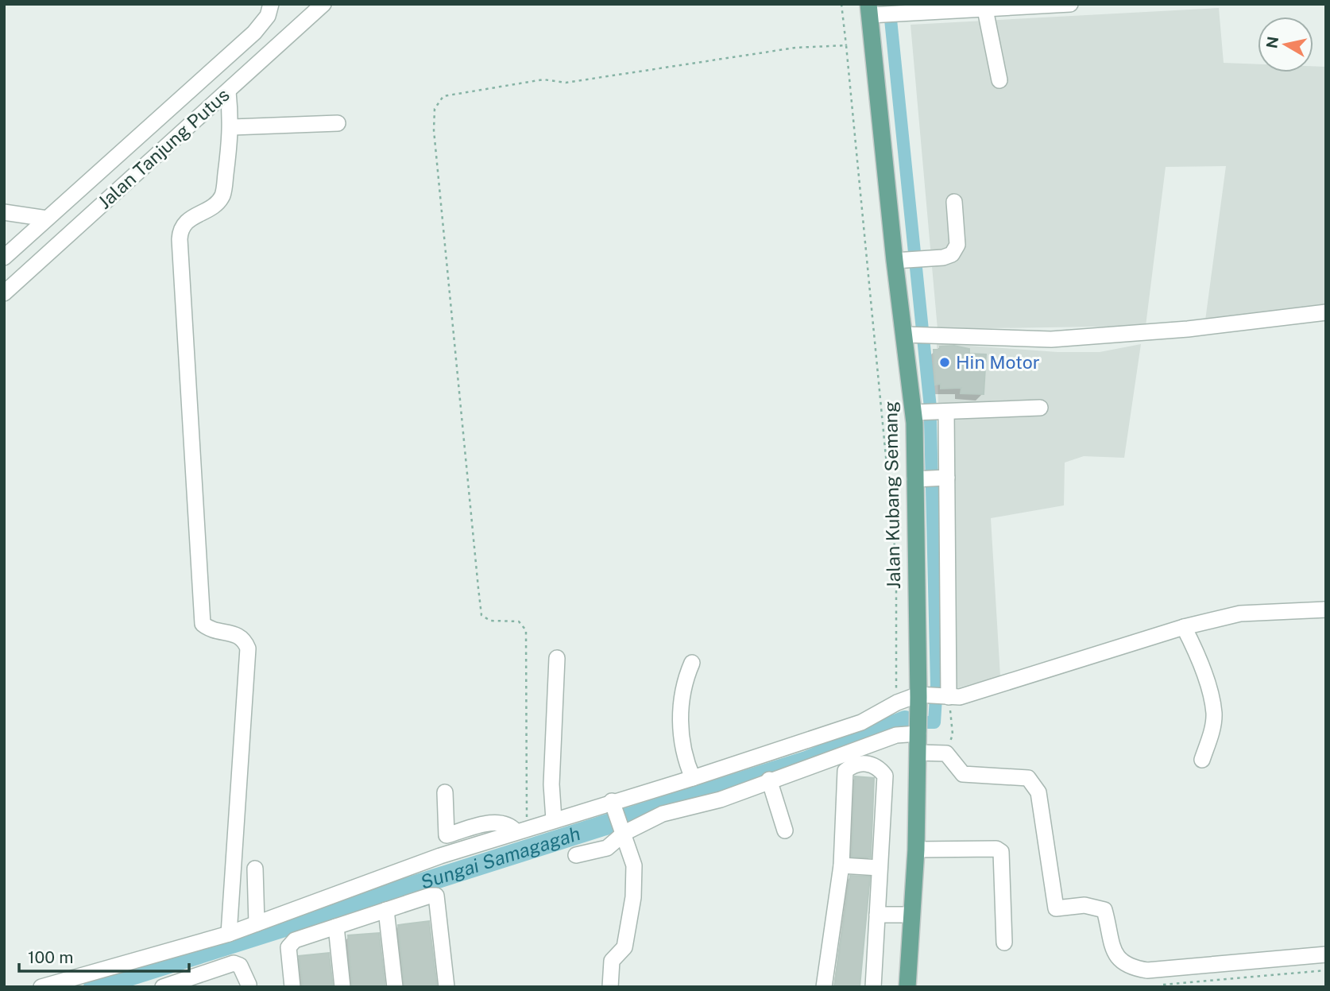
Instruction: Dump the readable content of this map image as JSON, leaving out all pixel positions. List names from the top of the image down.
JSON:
{
  "streets": {
    "main road": ["Jalan Kubang Semang"],
    "street": ["Jalan Tanjung Putus"]
  },
  "water": ["Sungai Samagagah"],
  "places": ["Hin Motor"],
  "scale_bar": "100 m",
  "north": "left"
}
